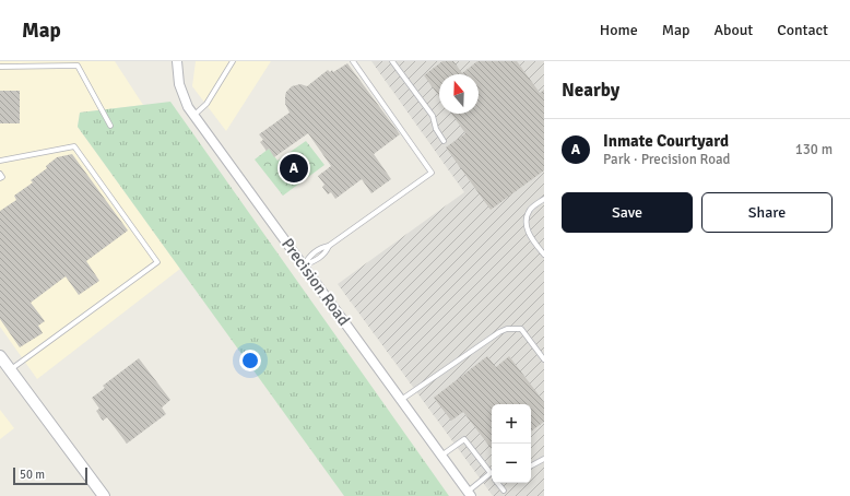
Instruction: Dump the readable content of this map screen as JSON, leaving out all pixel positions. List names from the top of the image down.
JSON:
{
  "streets": {
    "street": ["Precision Road"]
  },
  "scale_bar": "50 m",
  "north": "top",
  "page": {
    "header": "Map",
    "nav": [
      "Home",
      "Map",
      "About",
      "Contact"
    ],
    "heading": "Nearby",
    "list": [
      {
        "mark": "A",
        "name": "Inmate Courtyard",
        "note": "Park · Precision Road",
        "value": "130 m"
      }
    ],
    "pins": "A",
    "buttons": ["Save", "Share"],
    "map_buttons": ["+", "−"],
    "scale": "50 m"
  }
}
